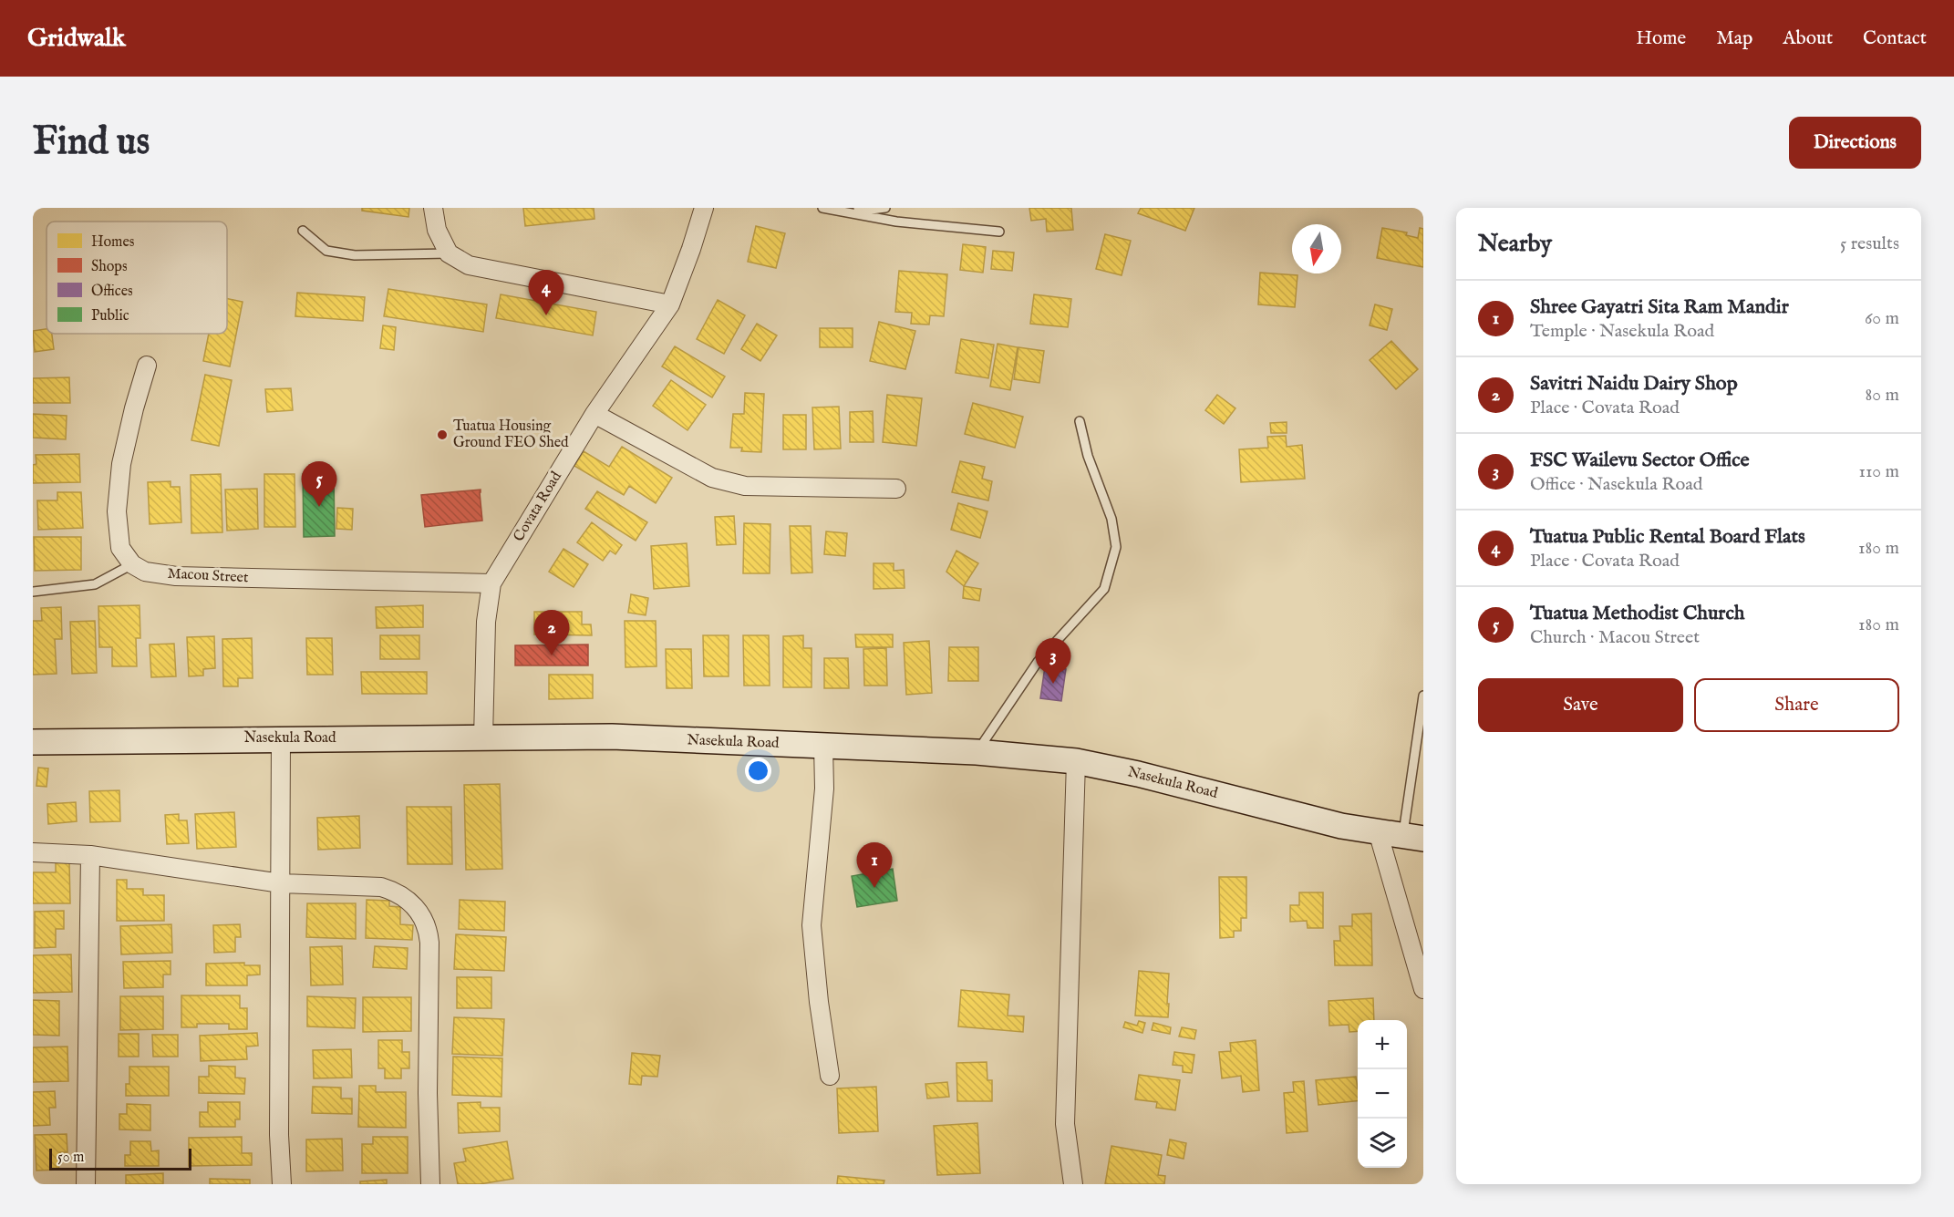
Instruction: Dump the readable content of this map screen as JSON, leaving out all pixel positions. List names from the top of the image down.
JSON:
{
  "streets": {
    "main road": ["Nasekula Road"],
    "street": ["Covata Road", "Macou Street"]
  },
  "crossings": [
    ["Covata Road", "Macou Street"],
    ["Covata Road", "Nasekula Road"]
  ],
  "places": ["Tuatua Housing Ground FEO Shed"],
  "legend": [
    "Homes",
    "Shops",
    "Offices",
    "Public"
  ],
  "scale_bar": "50 m",
  "north": "bottom",
  "page": {
    "header": "Gridwalk",
    "nav": [
      "Home",
      "Map",
      "About",
      "Contact"
    ],
    "buttons": [
      "Directions",
      ["Save", "Share"]
    ],
    "title": "Find us",
    "heading": ["Nearby", "5 results"],
    "pins": [
      "4",
      "5",
      "2",
      "3",
      "1"
    ],
    "list": [
      {
        "mark": "1",
        "name": "Shree Gayatri Sita Ram Mandir",
        "note": "Temple · Nasekula Road",
        "value": "60 m"
      },
      {
        "mark": "2",
        "name": "Savitri Naidu Dairy Shop",
        "note": "Place · Covata Road",
        "value": "80 m"
      },
      {
        "mark": "3",
        "name": "FSC Wailevu Sector Office",
        "note": "Office · Nasekula Road",
        "value": "110 m"
      },
      {
        "mark": "4",
        "name": "Tuatua Public Rental Board Flats",
        "note": "Place · Covata Road",
        "value": "180 m"
      },
      {
        "mark": "5",
        "name": "Tuatua Methodist Church",
        "note": "Church · Macou Street",
        "value": "180 m"
      }
    ],
    "map_buttons": ["+", "−"],
    "scale": "50 m"
  }
}
